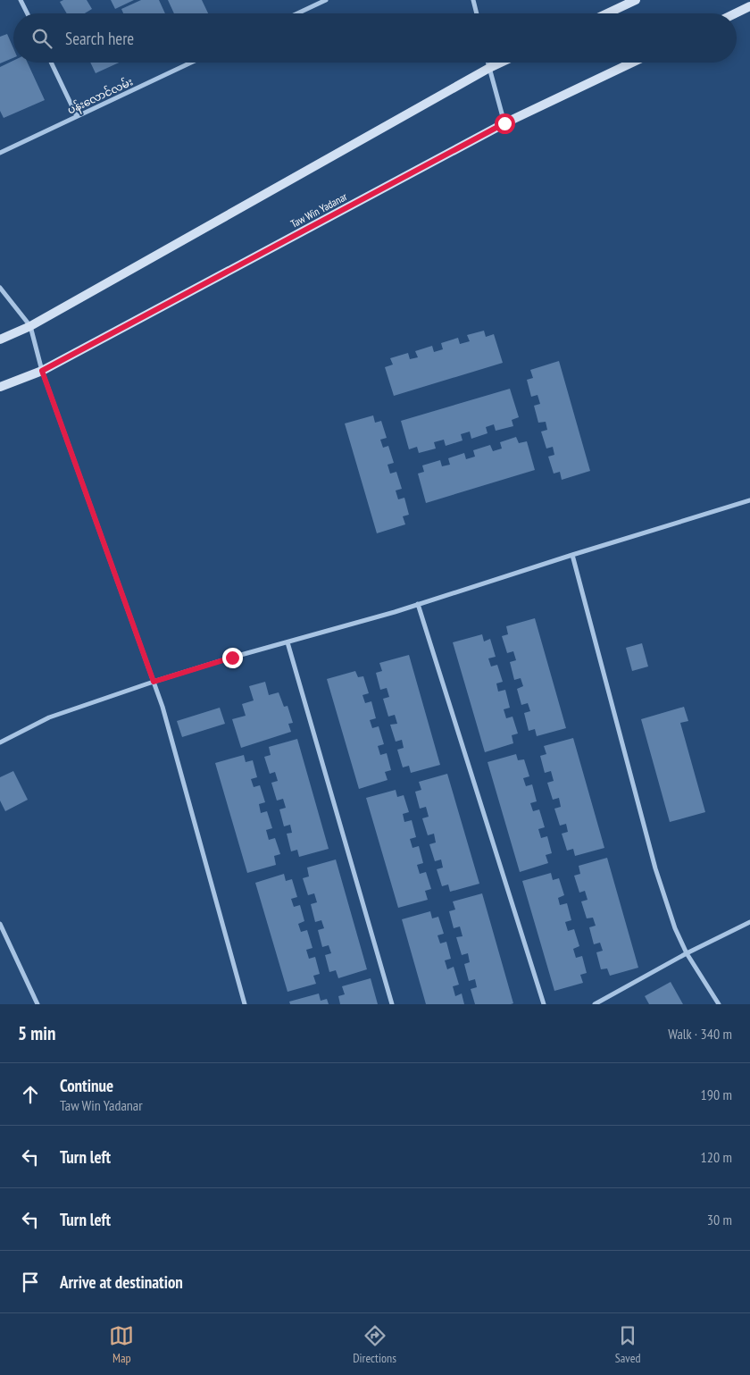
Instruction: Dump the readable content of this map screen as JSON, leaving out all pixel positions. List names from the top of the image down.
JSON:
{
  "streets": {
    "main road": ["Taw Win Yadanar"],
    "street": ["ပန်းလောင်လမ်း"]
  },
  "page": {
    "search": "Search here",
    "heading": ["5 min", "Walk · 340 m"],
    "list": [
      ["Continue", "Taw Win Yadanar", "190 m"],
      ["Turn left", "120 m"],
      ["Turn left", "30 m"],
      "Arrive at destination"
    ],
    "nav": ["Map", "Directions", "Saved"]
  }
}
